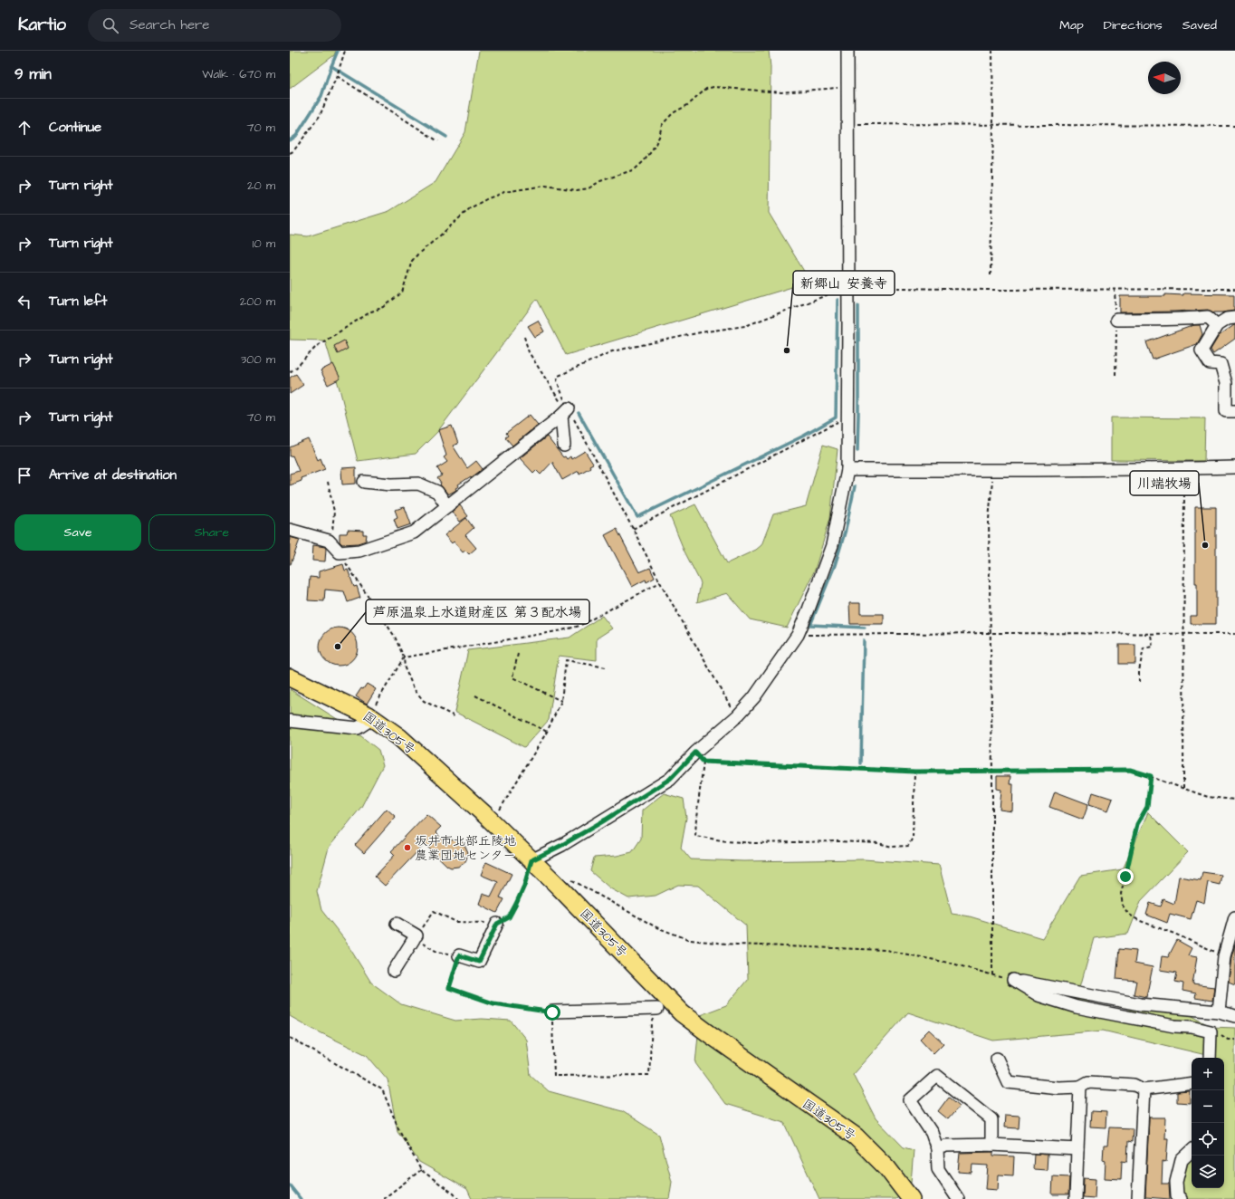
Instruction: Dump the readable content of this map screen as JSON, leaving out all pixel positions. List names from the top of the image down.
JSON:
{
  "streets": {
    "highway": ["国道305号"]
  },
  "places": [
    "新郷山 安養寺",
    "川端牧場",
    "芦原温泉上水道財産区 第３配水場",
    "坂井市北部丘陵地 農業団地センター"
  ],
  "north": "left",
  "page": {
    "header": "Kartio",
    "search": "Search here",
    "nav": ["Map", "Directions", "Saved"],
    "heading": ["9 min", "Walk · 670 m"],
    "list": [
      ["Continue", "70 m"],
      ["Turn right", "20 m"],
      ["Turn right", "10 m"],
      ["Turn left", "200 m"],
      ["Turn right", "300 m"],
      ["Turn right", "70 m"],
      "Arrive at destination"
    ],
    "buttons": ["Save", "Share"],
    "map_buttons": ["+", "−"]
  }
}
